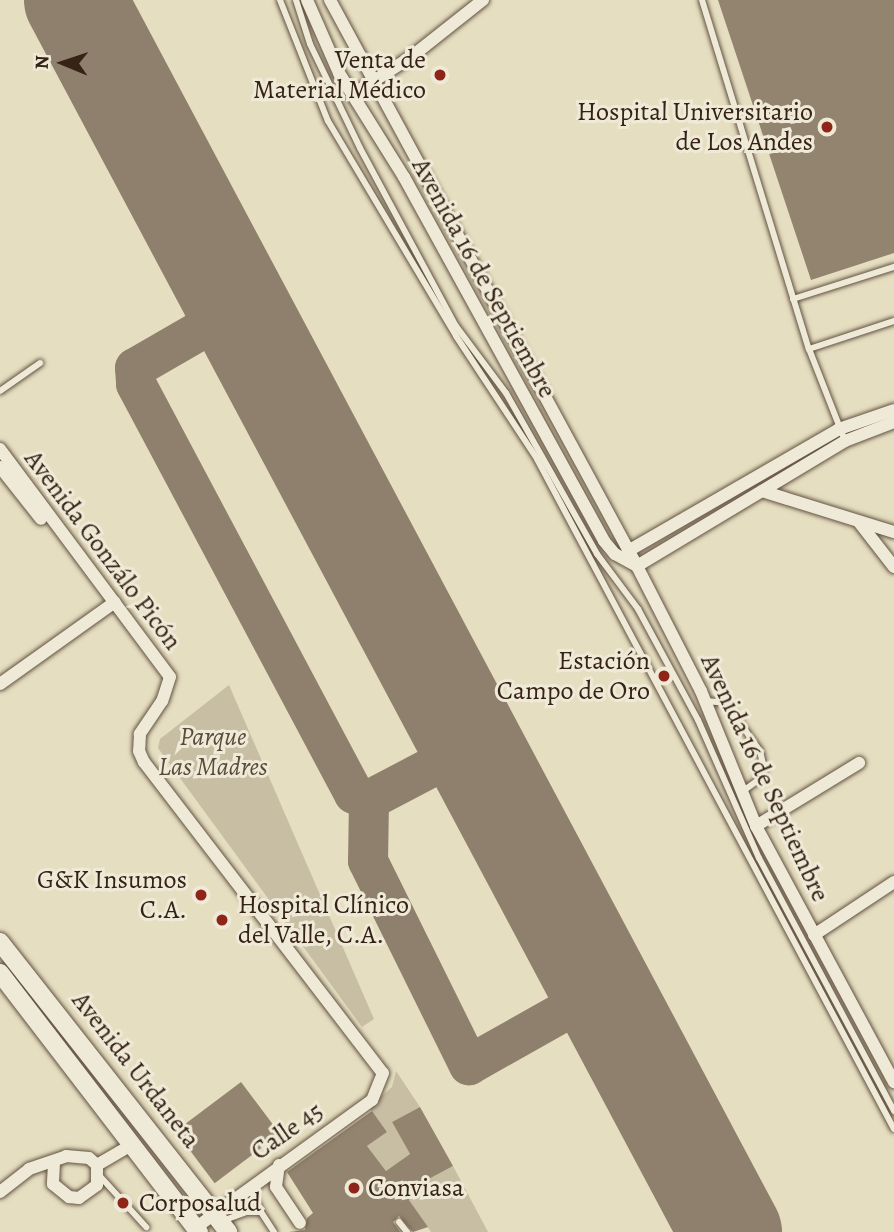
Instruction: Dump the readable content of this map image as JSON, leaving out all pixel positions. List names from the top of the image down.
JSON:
{
  "streets": {
    "street": [
      "Avenida 16 de Septiembre",
      "Avenida Gonzálo Picón",
      "Avenida Urdaneta",
      "Calle 45"
    ]
  },
  "crossings": [
    ["Avenida Gonzálo Picón", "Calle 45"],
    ["Avenida Urdaneta", "Calle 45"]
  ],
  "parks": ["Parque Las Madres"],
  "places": [
    "Venta de Material Médico",
    "Hospital Universitario de Los Andes",
    "Estación Campo de Oro",
    "G&K Insumos C.A.",
    "Hospital Clínico del Valle, C.A.",
    "Conviasa",
    "Corposalud"
  ],
  "north": "left"
}
